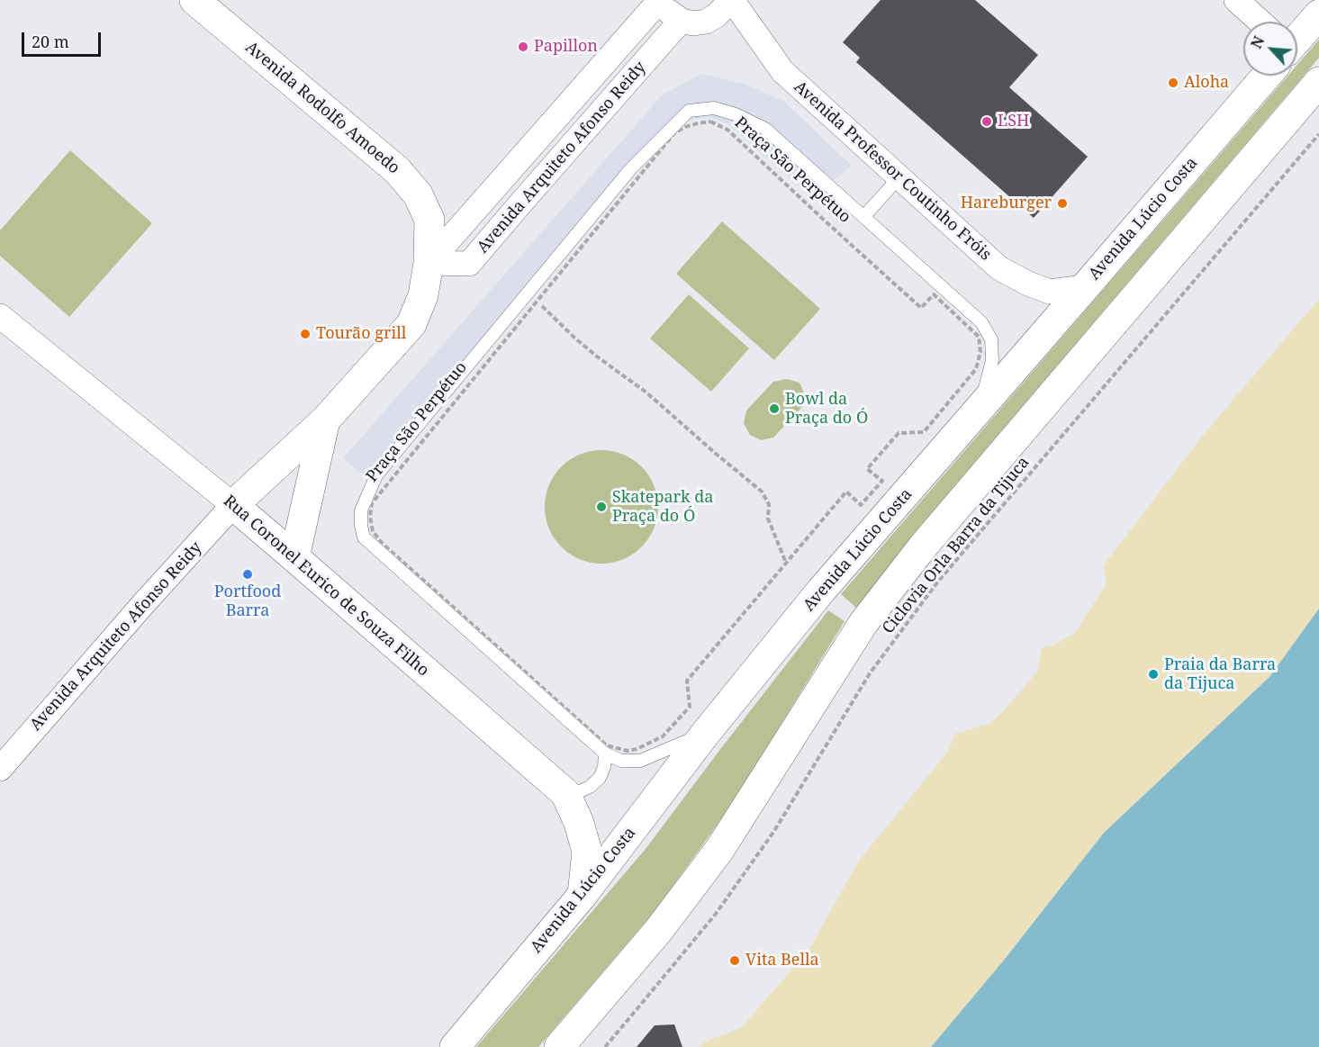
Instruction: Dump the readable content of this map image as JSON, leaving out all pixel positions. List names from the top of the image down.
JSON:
{
  "streets": {
    "main road": ["Avenida Rodolfo Amoedo", "Avenida Lúcio Costa", "Rua Coronel Eurico de Souza Filho"],
    "street": ["Avenida Arquiteto Afonso Reidy", "Avenida Professor Coutinho Fróis"],
    "lane": ["Praça São Perpétuo"],
    "path": ["Ciclovia Orla Barra da Tijuca"]
  },
  "crossings": [
    ["Avenida Rodolfo Amoedo", "Avenida Arquiteto Afonso Reidy"],
    ["Avenida Arquiteto Afonso Reidy", "Rua Coronel Eurico de Souza Filho"],
    ["Praça São Perpétuo", "Avenida Lúcio Costa"],
    ["Avenida Professor Coutinho Fróis", "Avenida Lúcio Costa"],
    ["Avenida Lúcio Costa", "Rua Coronel Eurico de Souza Filho"]
  ],
  "places": [
    "Papillon",
    "Aloha",
    "LSH",
    "Hareburger",
    "Tourão grill",
    "Bowl da Praça do Ó",
    "Skatepark da Praça do Ó",
    "Portfood Barra",
    "Praia da Barra da Tijuca",
    "Vita Bella"
  ],
  "scale_bar": "20 m",
  "north": "top left"
}
